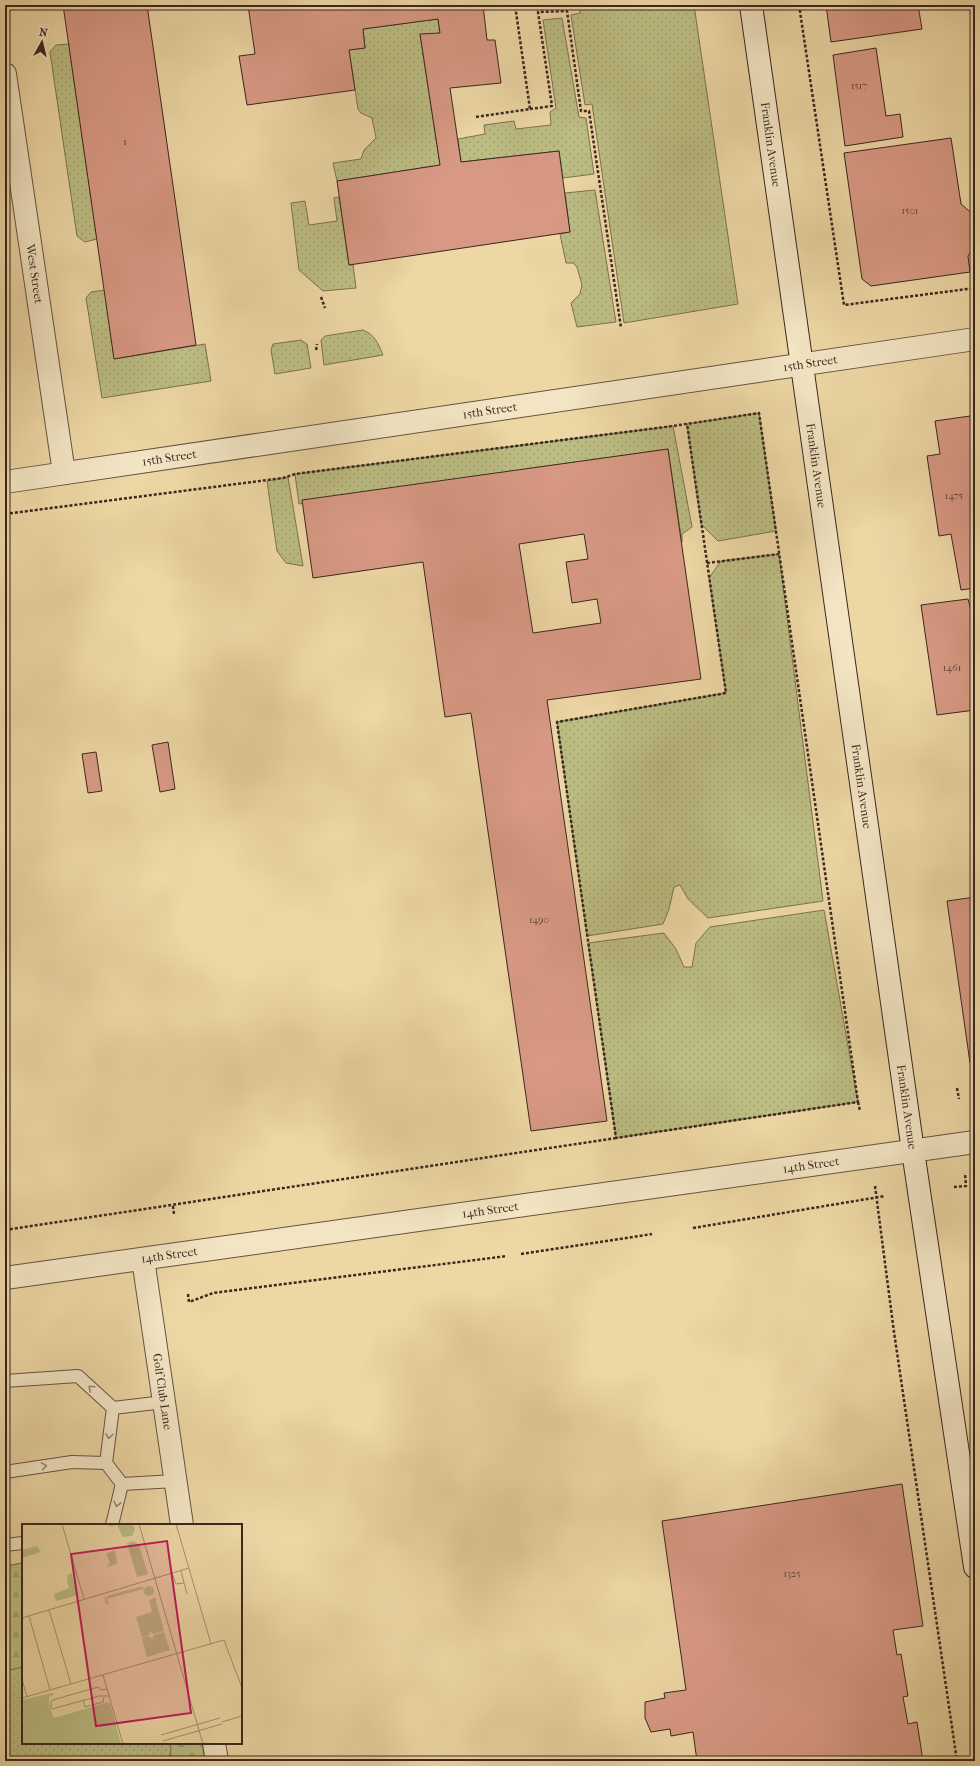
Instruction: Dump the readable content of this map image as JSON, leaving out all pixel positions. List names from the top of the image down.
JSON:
{
  "streets": {
    "street": [
      "Franklin Avenue",
      "West Street",
      "15th Street",
      "14th Street",
      "Golf Club Lane"
    ]
  },
  "crossings": [
    ["Franklin Avenue", "15th Street"],
    ["Franklin Avenue", "14th Street"],
    ["West Street", "15th Street"],
    ["14th Street", "Golf Club Lane"]
  ],
  "house_numbers": [
    "1517",
    "1",
    "1501",
    "1475",
    "1461",
    "1490",
    "1325"
  ],
  "north": "top"
}
